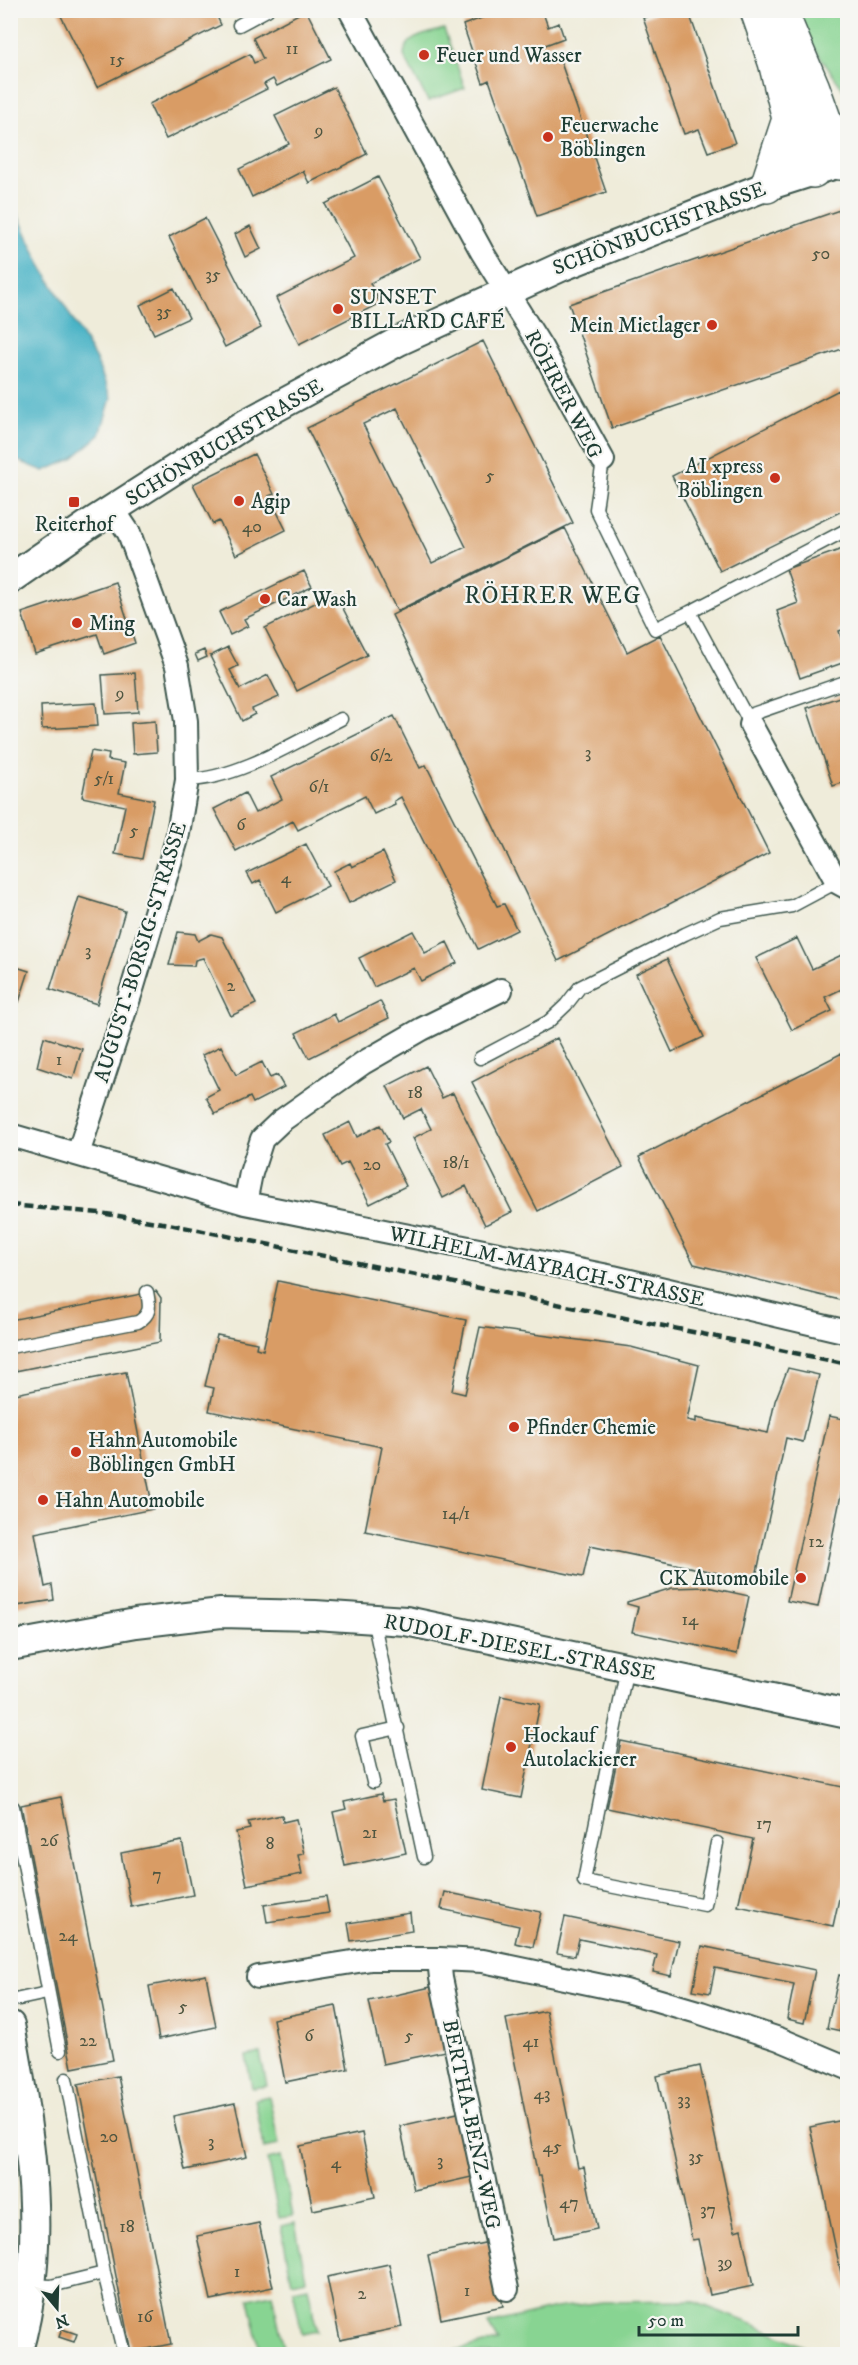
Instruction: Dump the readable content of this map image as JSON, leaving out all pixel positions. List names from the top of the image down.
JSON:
{
  "streets": {
    "street": [
      "SCHÖNBUCHSTRASSE",
      "RÖHRER WEG",
      "AUGUST-BORSIG-STRASSE",
      "WILHELM-MAYBACH-STRASSE",
      "RUDOLF-DIESEL-STRASSE",
      "BERTHA-BENZ-WEG"
    ]
  },
  "crossings": [
    ["SCHÖNBUCHSTRASSE", "RÖHRER WEG"],
    ["SCHÖNBUCHSTRASSE", "AUGUST-BORSIG-STRASSE"],
    ["AUGUST-BORSIG-STRASSE", "WILHELM-MAYBACH-STRASSE"]
  ],
  "districts": ["RÖHRER WEG"],
  "places": {
    "other": [
      "Feuer und Wasser",
      "Feuerwache Böblingen",
      "SUNSET BILLARD CAFÉ",
      "Mein Mietlager",
      "AI xpress Böblingen",
      "Agip",
      "Car Wash",
      "Ming",
      "Pfinder Chemie",
      "Hahn Automobile Böblingen GmbH",
      "Hahn Automobile",
      "CK Automobile",
      "Hockauf Autolackierer"
    ],
    "transit": ["Reiterhof"]
  },
  "house_numbers": [
    "11",
    "15",
    "9",
    "50",
    "35",
    "35",
    "5",
    "40",
    "9",
    "3",
    "6/2",
    "5/1",
    "6/1",
    "6",
    "5",
    "4",
    "3",
    "2",
    "1",
    "18",
    "18/1",
    "20",
    "14/1",
    "12",
    "14",
    "17",
    "21",
    "26",
    "8",
    "7",
    "24",
    "5",
    "6",
    "5",
    "22",
    "41",
    "43",
    "33",
    "20",
    "3",
    "45",
    "35",
    "3",
    "4",
    "47",
    "37",
    "18",
    "39",
    "1",
    "1",
    "2",
    "16"
  ],
  "scale_bar": "50 m",
  "north": "bottom"
}
